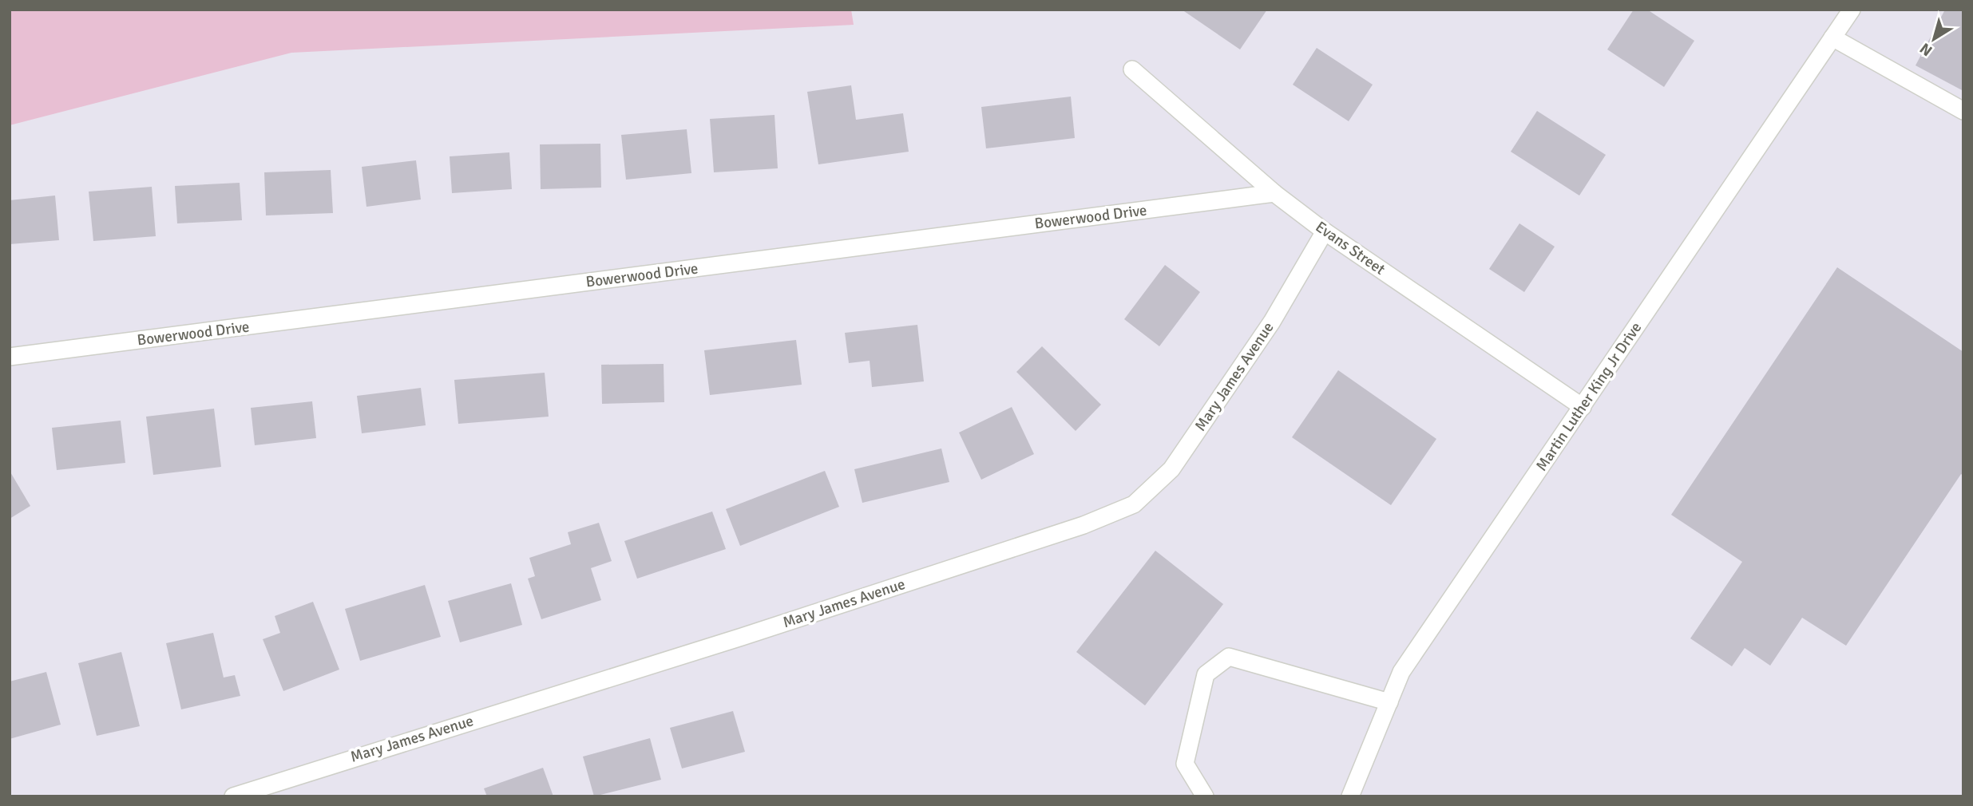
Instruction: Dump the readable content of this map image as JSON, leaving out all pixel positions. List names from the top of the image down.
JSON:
{
  "streets": {
    "street": [
      "Bowerwood Drive",
      "Evans Street",
      "Mary James Avenue",
      "Martin Luther King Jr Drive"
    ]
  },
  "crossings": [
    ["Bowerwood Drive", "Evans Street"],
    ["Evans Street", "Mary James Avenue"],
    ["Evans Street", "Martin Luther King Jr Drive"]
  ],
  "north": "bottom left"
}
